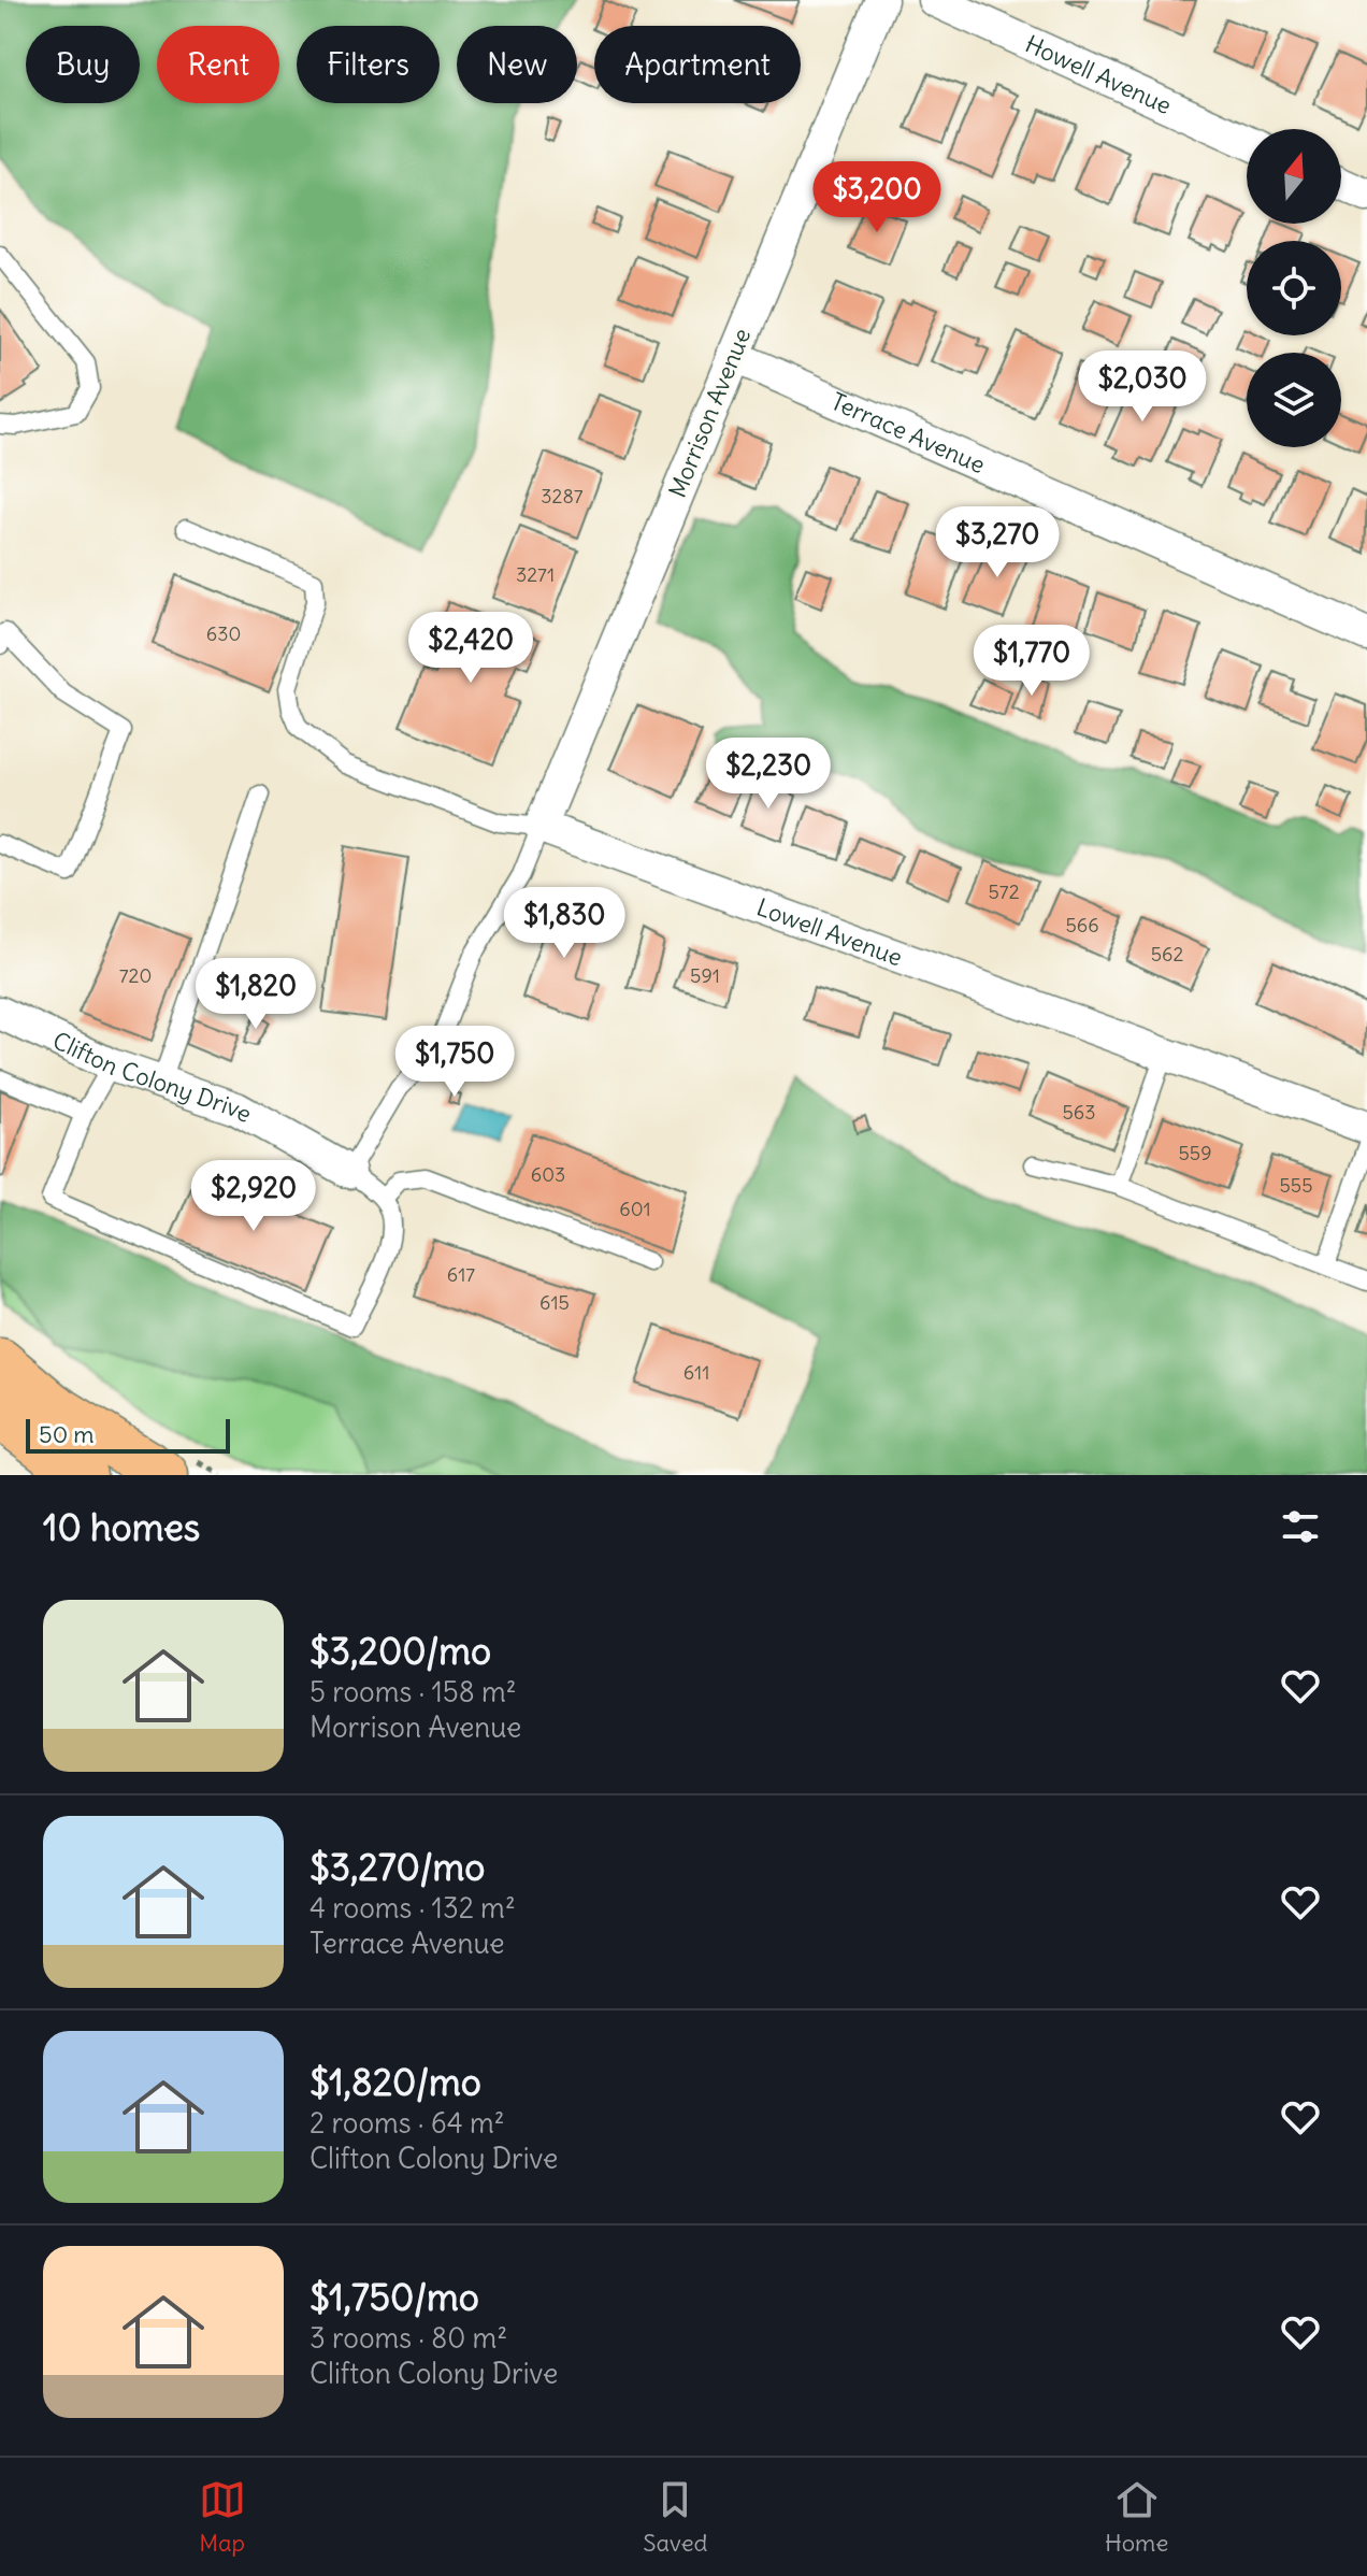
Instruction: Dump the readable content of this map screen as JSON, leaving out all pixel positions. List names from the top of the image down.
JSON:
{
  "streets": {
    "street": [
      "Howell Avenue",
      "Morrison Avenue",
      "Terrace Avenue",
      "Lowell Avenue",
      "Clifton Colony Drive"
    ]
  },
  "crossings": [
    ["Morrison Avenue", "Terrace Avenue"],
    ["Morrison Avenue", "Lowell Avenue"]
  ],
  "house_numbers": [
    "3287",
    "3271",
    "630",
    "572",
    "566",
    "562",
    "720",
    "591",
    "563",
    "559",
    "603",
    "555",
    "601",
    "617",
    "615",
    "611"
  ],
  "scale_bar": "50 m",
  "north": "top",
  "page": {
    "chip": [
      "Buy",
      "Rent",
      "Filters",
      "New",
      "Apartment"
    ],
    "price": [
      "$3,200",
      "$2,030",
      "$3,270",
      "$2,420",
      "$1,770",
      "$2,230",
      "$1,830",
      "$1,820",
      "$1,750",
      "$2,920"
    ],
    "scale": "50 m",
    "heading": "10 homes",
    "list": [
      {
        "name": "$3,200/mo",
        "note": "5 rooms · 158 m² · Morrison Avenue"
      },
      {
        "name": "$3,270/mo",
        "note": "4 rooms · 132 m² · Terrace Avenue"
      },
      {
        "name": "$1,820/mo",
        "note": "2 rooms · 64 m² · Clifton Colony Drive"
      },
      {
        "name": "$1,750/mo",
        "note": "3 rooms · 80 m² · Clifton Colony Drive"
      }
    ],
    "tabs": ["Map", "Saved", "Home"]
  }
}
